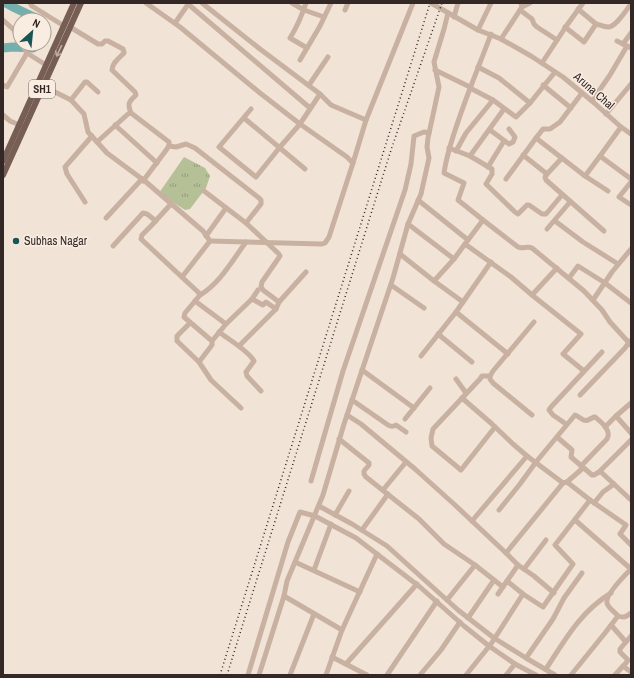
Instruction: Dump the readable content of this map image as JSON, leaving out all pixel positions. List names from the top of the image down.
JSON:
{
  "streets": {
    "main road": ["SH1"],
    "street": ["Aruna Chal"]
  },
  "places": ["Subhas Nagar"],
  "north": "top right"
}
